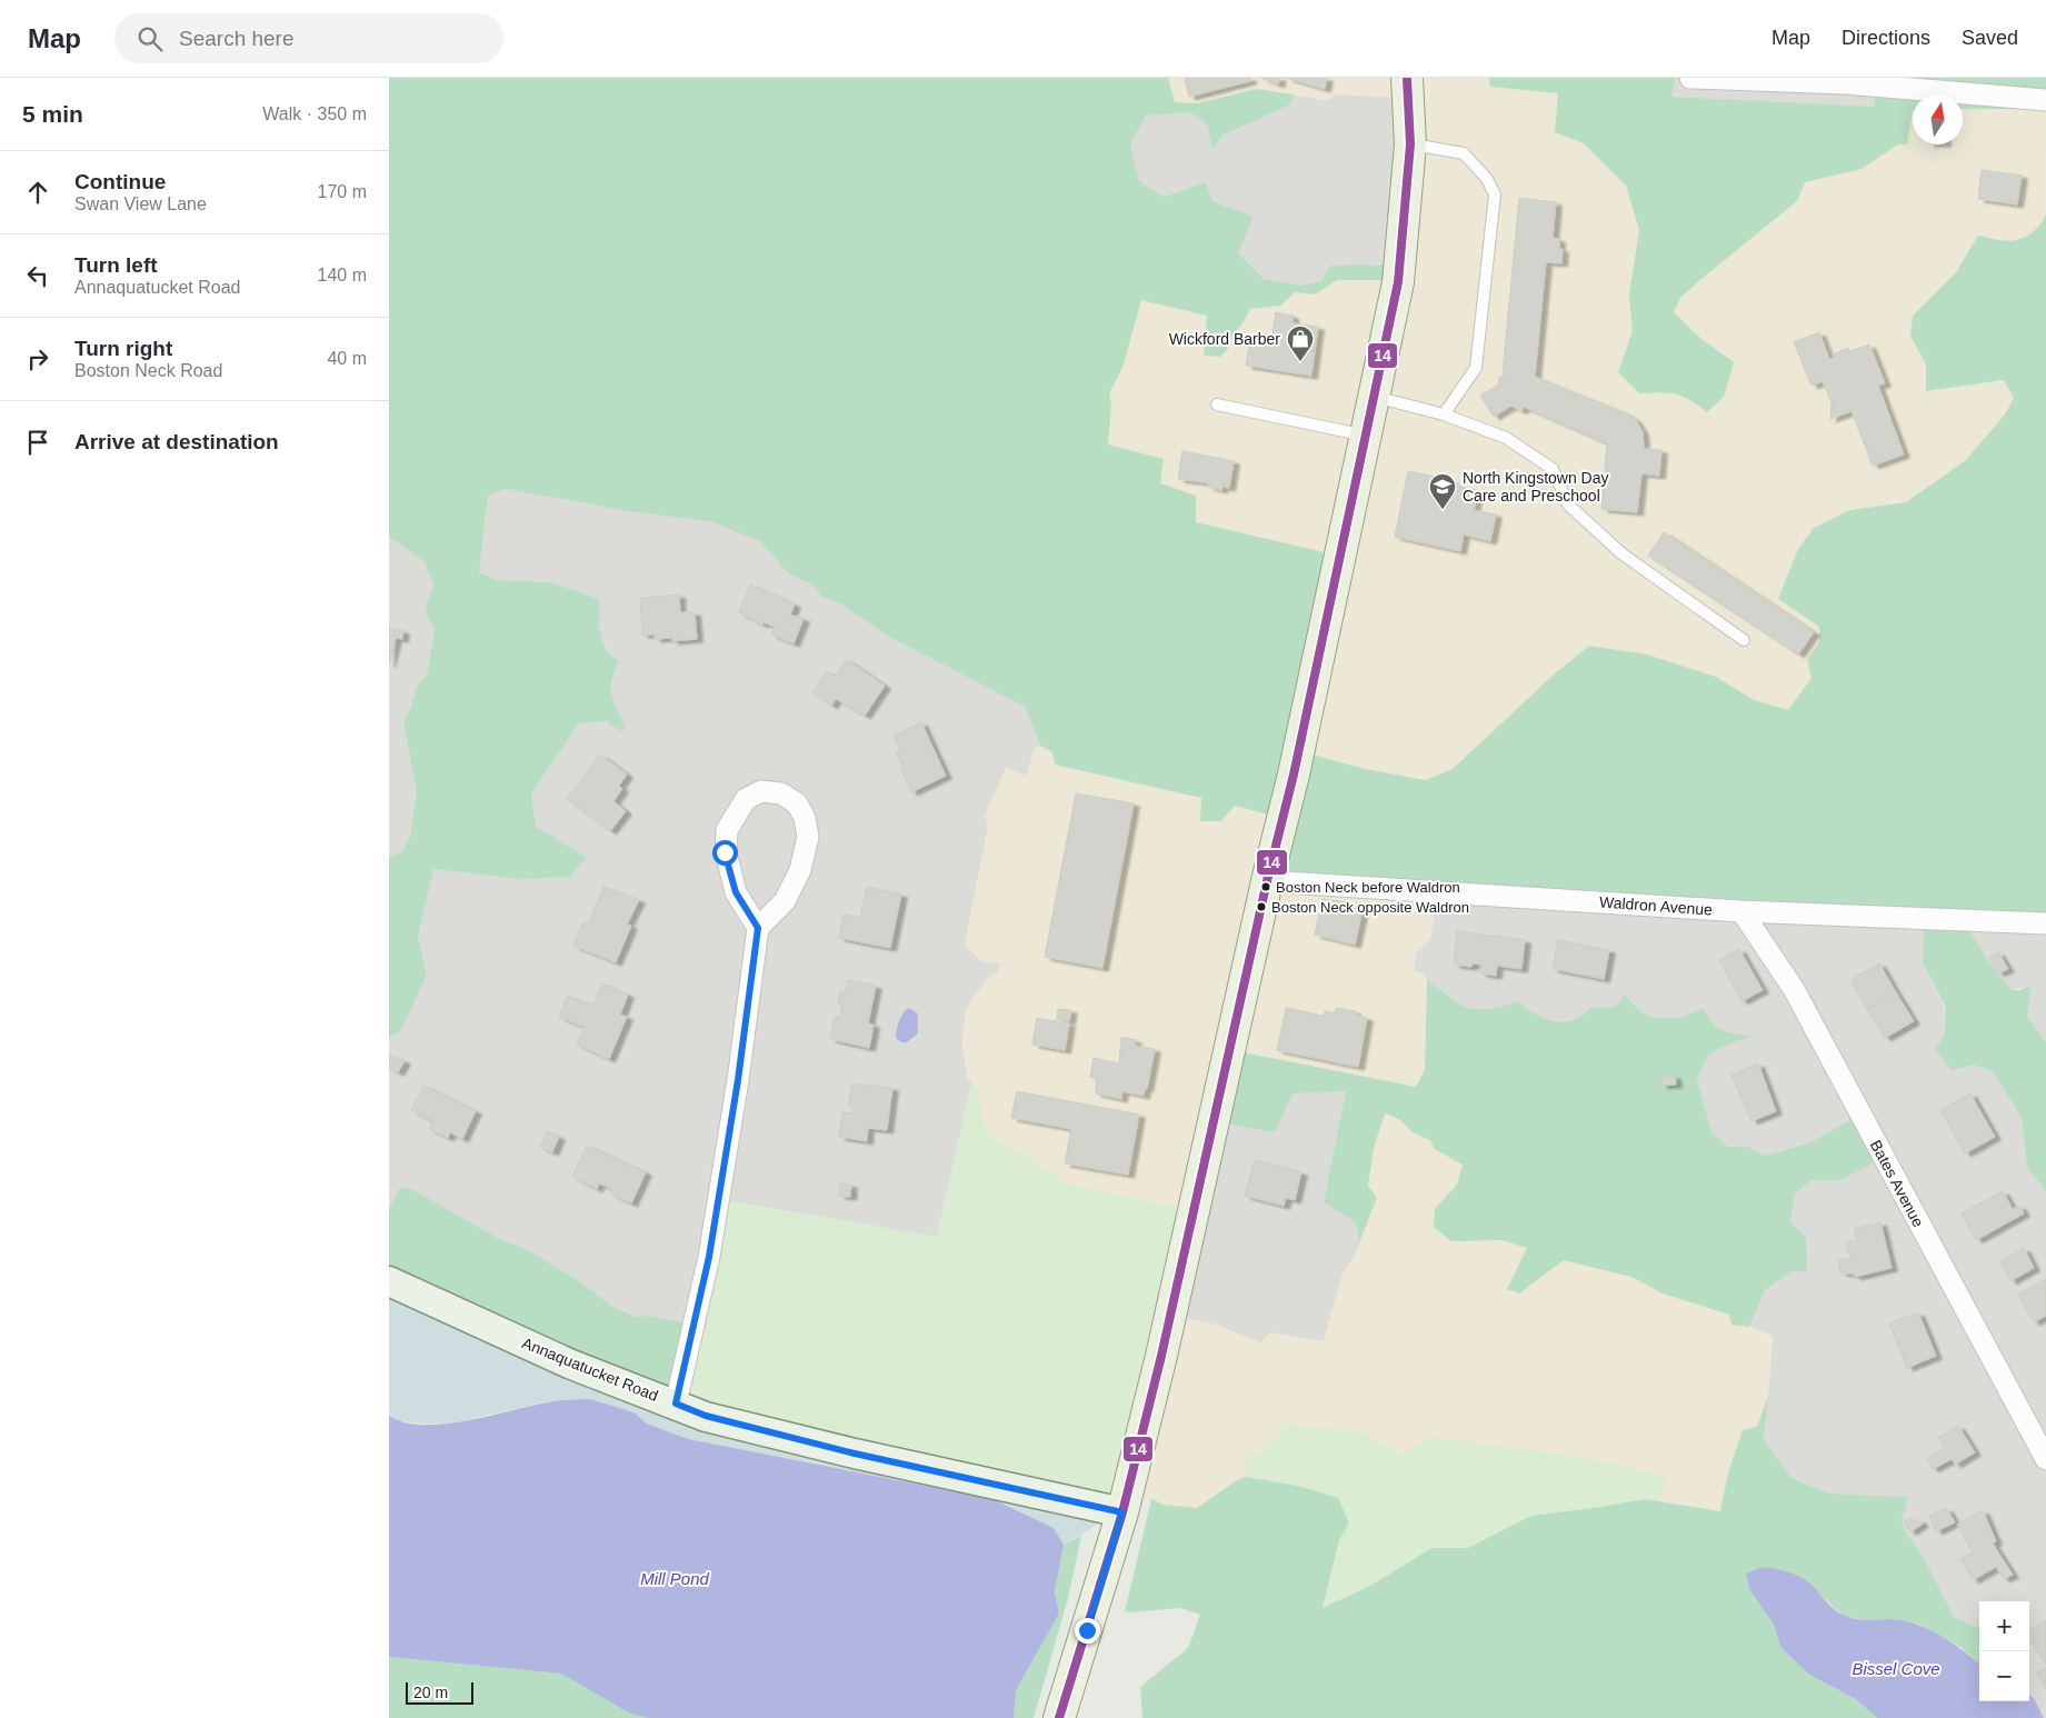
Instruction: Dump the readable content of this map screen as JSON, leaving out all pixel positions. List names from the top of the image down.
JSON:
{
  "streets": {
    "street": ["Waldron Avenue", "Bates Avenue", "Annaquatucket Road"]
  },
  "crossings": [
    ["Waldron Avenue", "Bates Avenue"]
  ],
  "water": ["Mill Pond", "Bissel Cove"],
  "places": {
    "shop": ["Wickford Barber"],
    "school or university": ["North Kingstown Day Care and Preschool"],
    "other": ["Boston Neck before Waldron", "Boston Neck opposite Waldron"]
  },
  "lines": ["transit line 14"],
  "scale_bar": "20 m",
  "north": "top",
  "page": {
    "header": "Map",
    "search": "Search here",
    "nav": ["Map", "Directions", "Saved"],
    "heading": ["5 min", "Walk · 350 m"],
    "list": [
      ["Continue", "Swan View Lane", "170 m"],
      ["Turn left", "Annaquatucket Road", "140 m"],
      ["Turn right", "Boston Neck Road", "40 m"],
      "Arrive at destination"
    ],
    "map_buttons": ["+", "−"],
    "scale": "20 m"
  }
}
